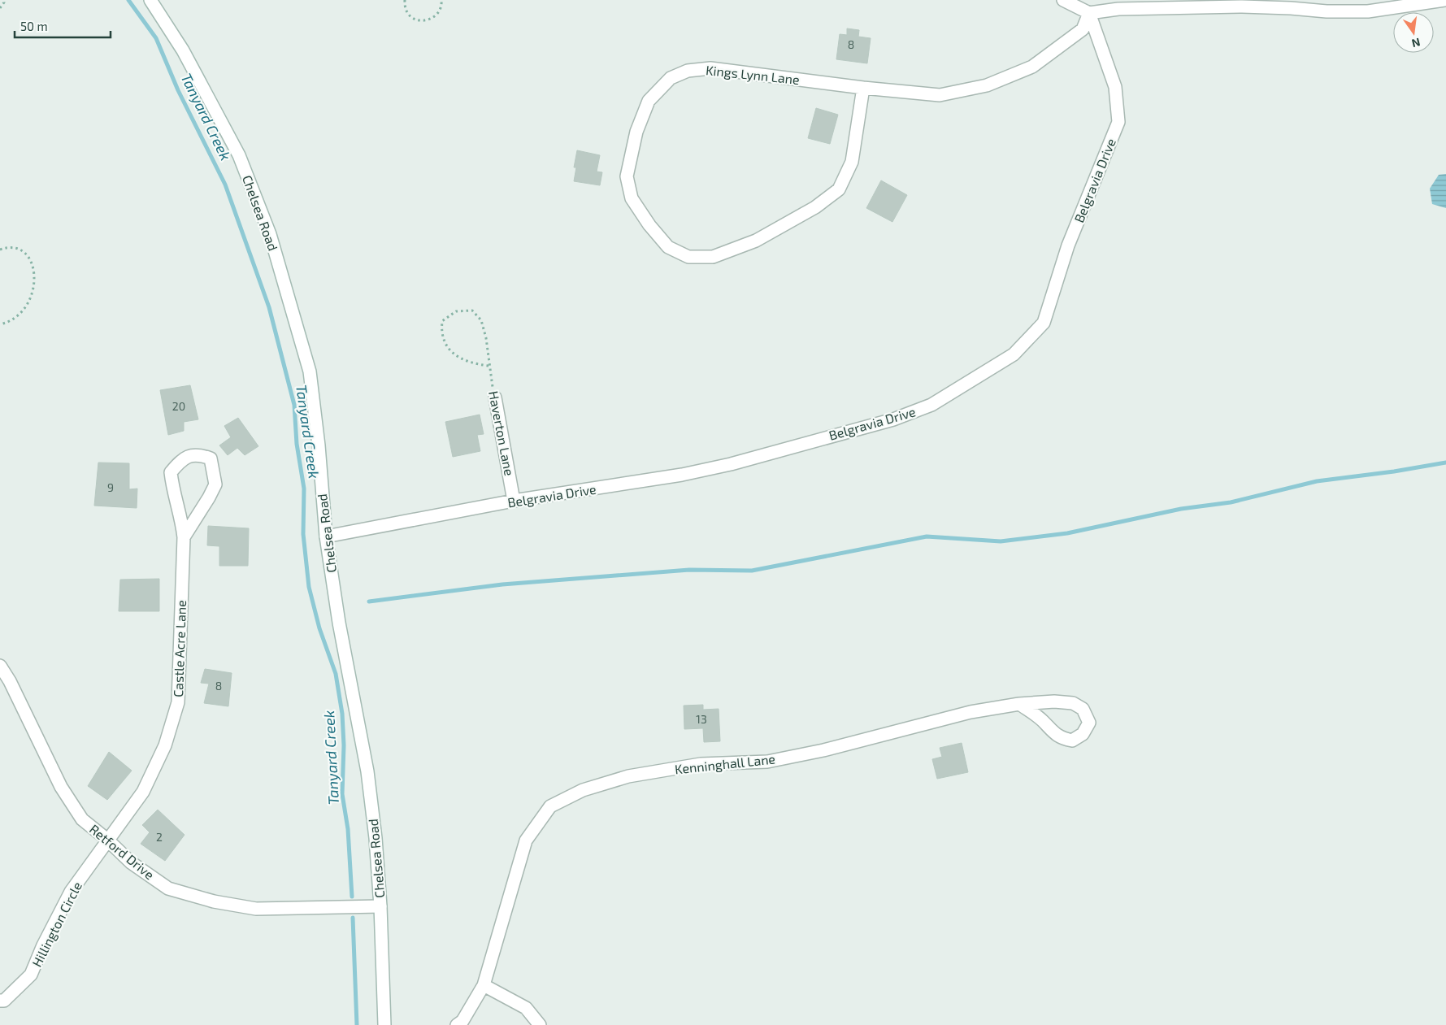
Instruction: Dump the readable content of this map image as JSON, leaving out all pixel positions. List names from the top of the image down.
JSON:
{
  "streets": {
    "street": [
      "Kings Lynn Lane",
      "Belgravia Drive",
      "Chelsea Road",
      "Haverton Lane",
      "Castle Acre Lane",
      "Kenninghall Lane",
      "Retford Drive",
      "Hillington Circle"
    ]
  },
  "crossings": [
    ["Kings Lynn Lane", "Belgravia Drive"],
    ["Belgravia Drive", "Chelsea Road"],
    ["Belgravia Drive", "Haverton Lane"],
    ["Chelsea Road", "Retford Drive"],
    ["Castle Acre Lane", "Retford Drive"],
    ["Castle Acre Lane", "Hillington Circle"],
    ["Retford Drive", "Hillington Circle"]
  ],
  "water": ["Tanyard Creek"],
  "house_numbers": [
    "8",
    "20",
    "9",
    "8",
    "13",
    "2"
  ],
  "scale_bar": "50 m",
  "north": "bottom"
}
